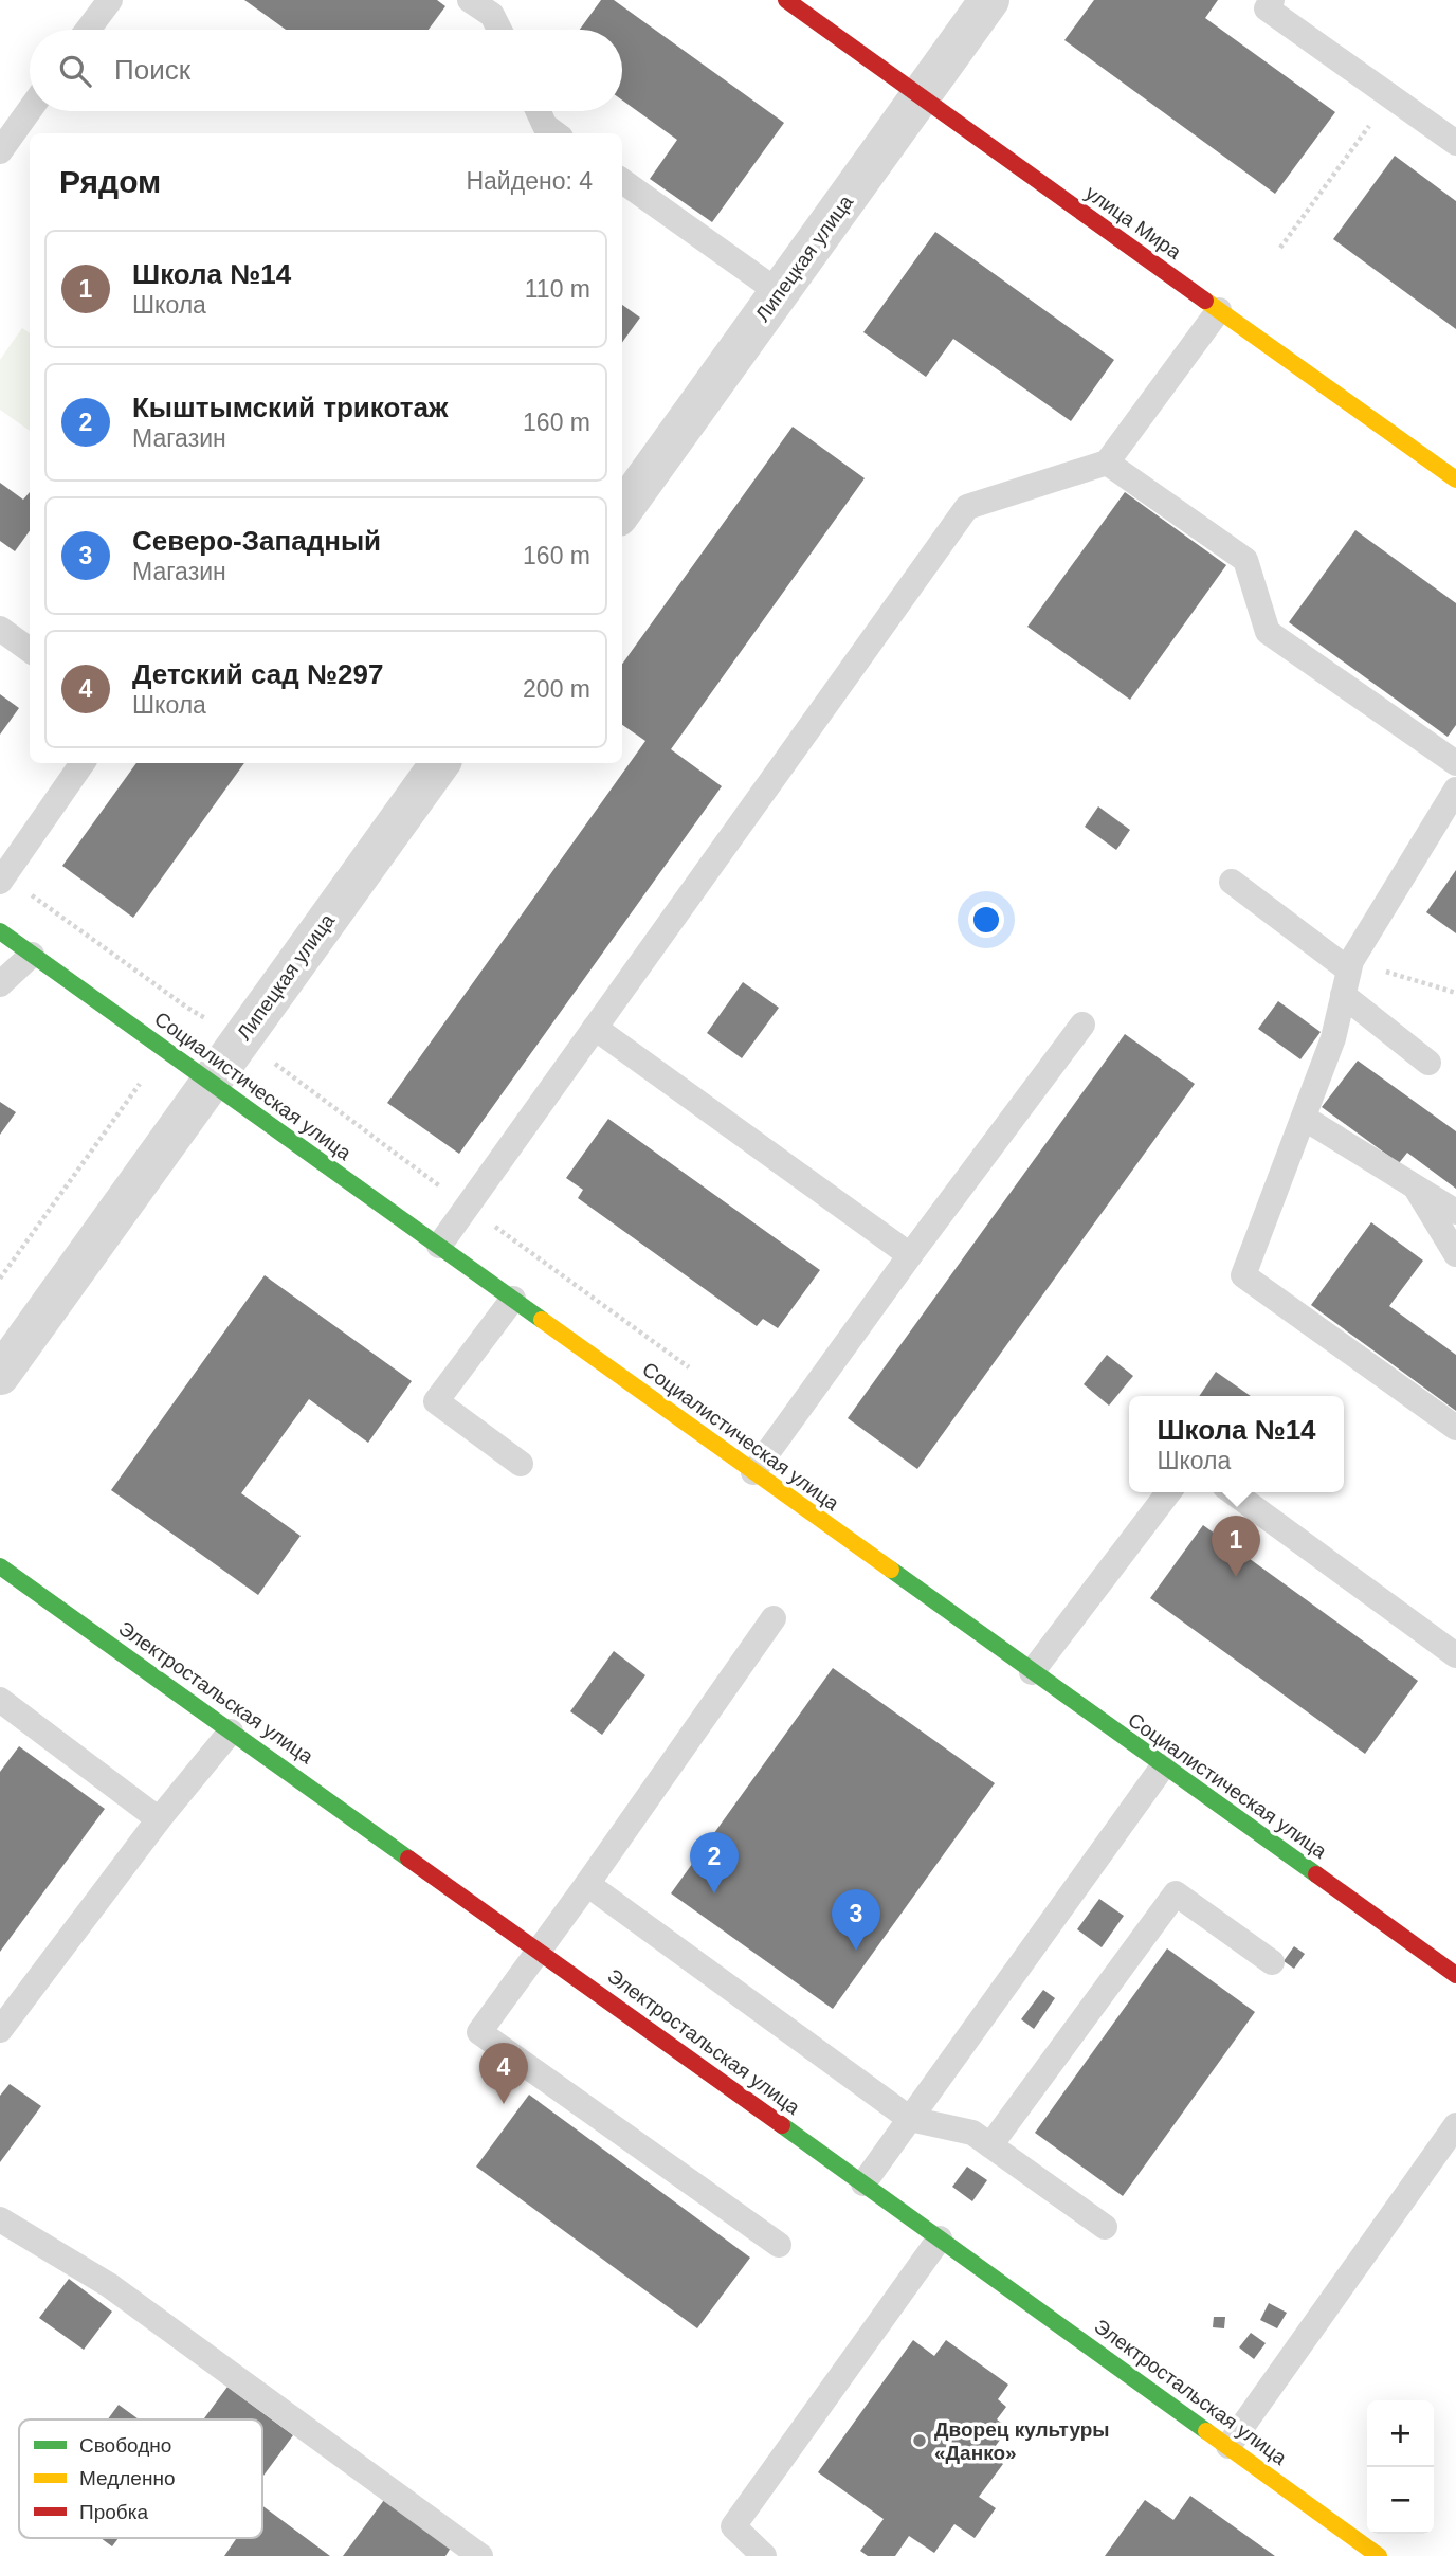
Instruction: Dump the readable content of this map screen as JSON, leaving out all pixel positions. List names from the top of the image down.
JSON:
{
  "streets": {
    "street": [
      "улица Мира",
      "Липецкая улица",
      "Социалистическая улица",
      "Электростальская улица"
    ]
  },
  "crossings": [
    ["улица Мира", "Липецкая улица"],
    ["Липецкая улица", "Социалистическая улица"]
  ],
  "places": ["Дворец культуры «Данко»"],
  "legend": ["Свободно", "Медленно", "Пробка"],
  "page": {
    "search": "Поиск",
    "heading": ["Рядом", "Найдено: 4"],
    "list": [
      {
        "mark": "1",
        "name": "Школа №14",
        "note": "Школа",
        "value": "110 m"
      },
      {
        "mark": "2",
        "name": "Кыштымский трикотаж",
        "note": "Магазин",
        "value": "160 m"
      },
      {
        "mark": "3",
        "name": "Северо-Западный",
        "note": "Магазин",
        "value": "160 m"
      },
      {
        "mark": "4",
        "name": "Детский сад №297",
        "note": "Школа",
        "value": "200 m"
      }
    ],
    "popup": ["Школа №14", "Школа"],
    "pins": [
      "1",
      "2",
      "3",
      "4"
    ],
    "map_buttons": ["+", "−"]
  }
}
